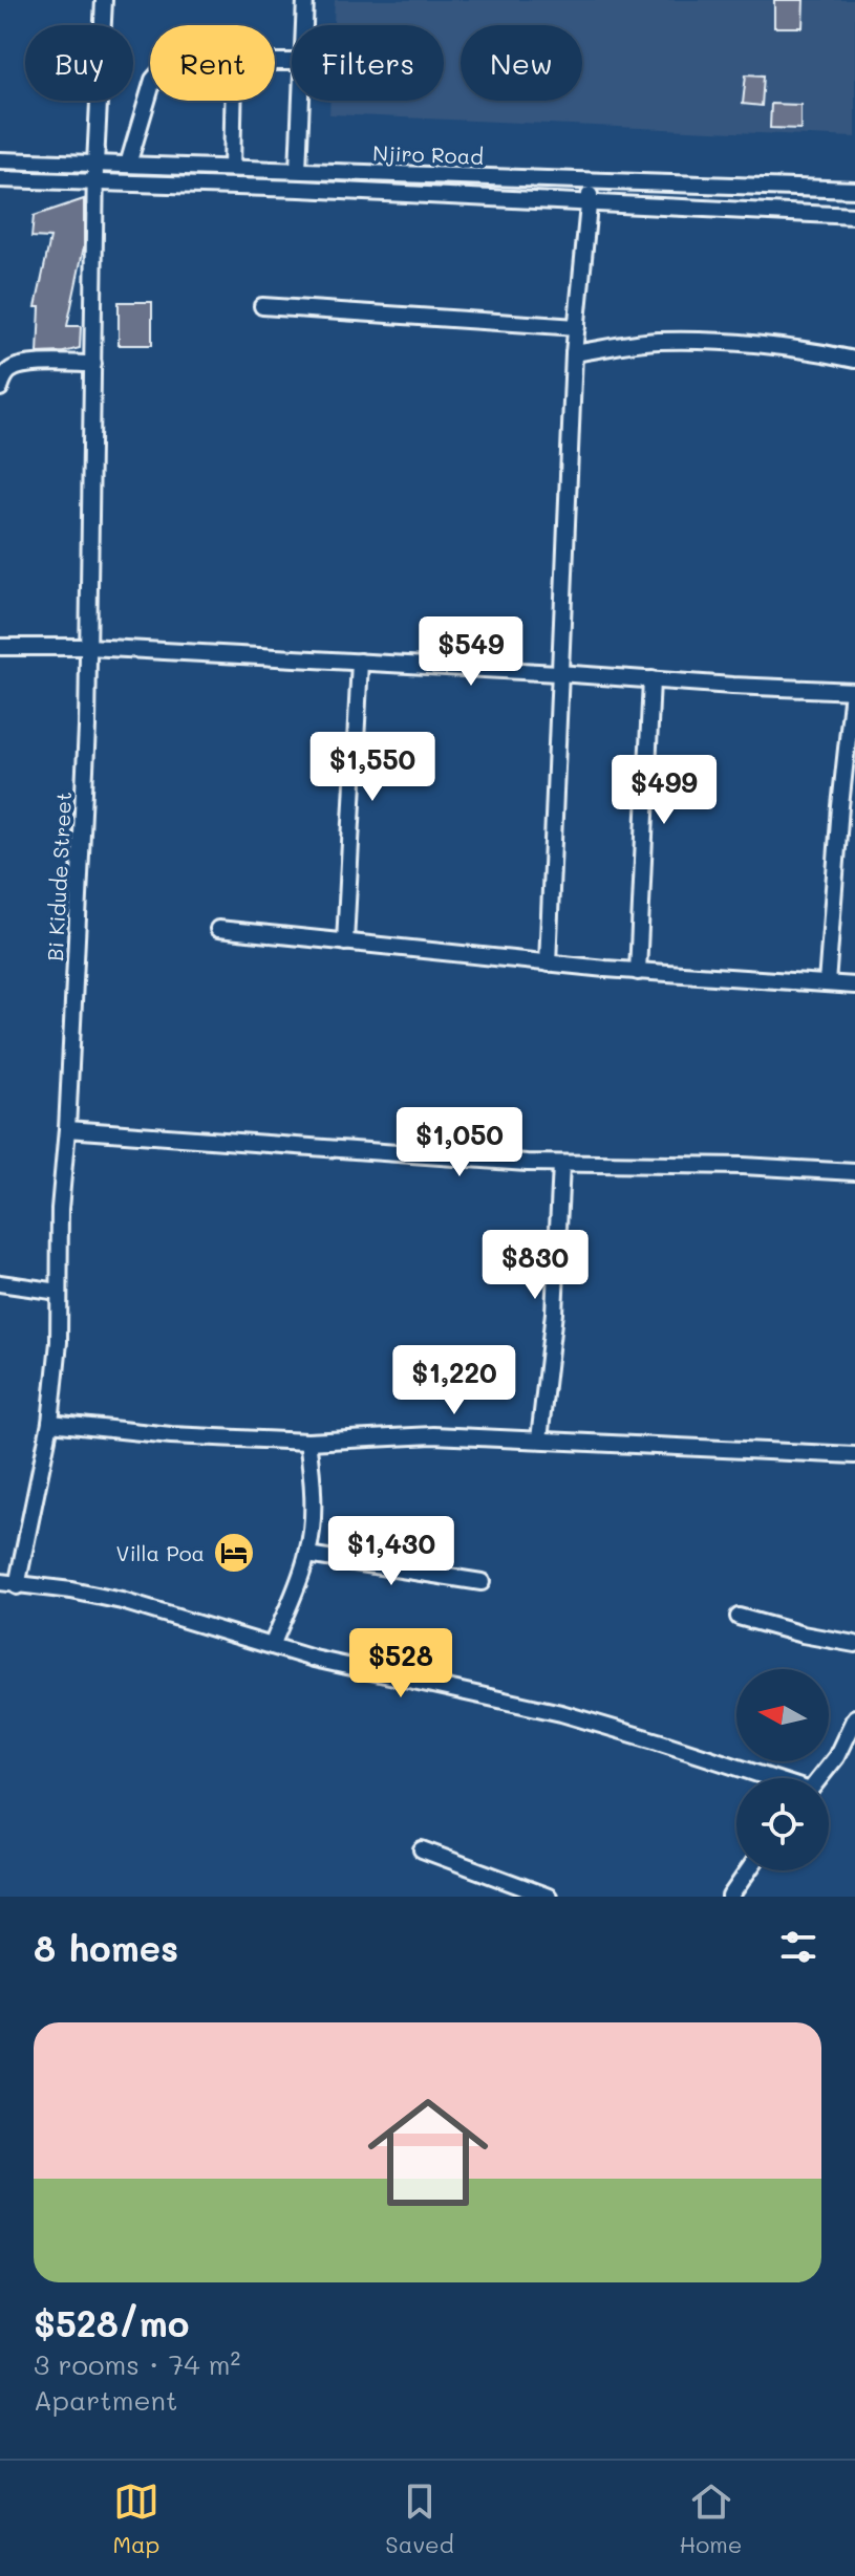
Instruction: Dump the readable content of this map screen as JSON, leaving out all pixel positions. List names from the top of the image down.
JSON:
{
  "streets": {
    "street": ["Njiro Road", "Bi Kidude Street"]
  },
  "crossings": [
    ["Njiro Road", "Bi Kidude Street"]
  ],
  "places": {
    "hotel": ["Villa Poa"]
  },
  "north": "left",
  "page": {
    "chip": [
      "Buy",
      "Rent",
      "Filters",
      "New"
    ],
    "price": [
      "$549",
      "$1,550",
      "$499",
      "$1,050",
      "$830",
      "$1,220",
      "$1,430",
      "$528"
    ],
    "heading": "8 homes",
    "list": [
      {
        "name": "$528/mo",
        "note": "3 rooms · 74 m² · Apartment"
      }
    ],
    "tabs": ["Map", "Saved", "Home"]
  }
}
